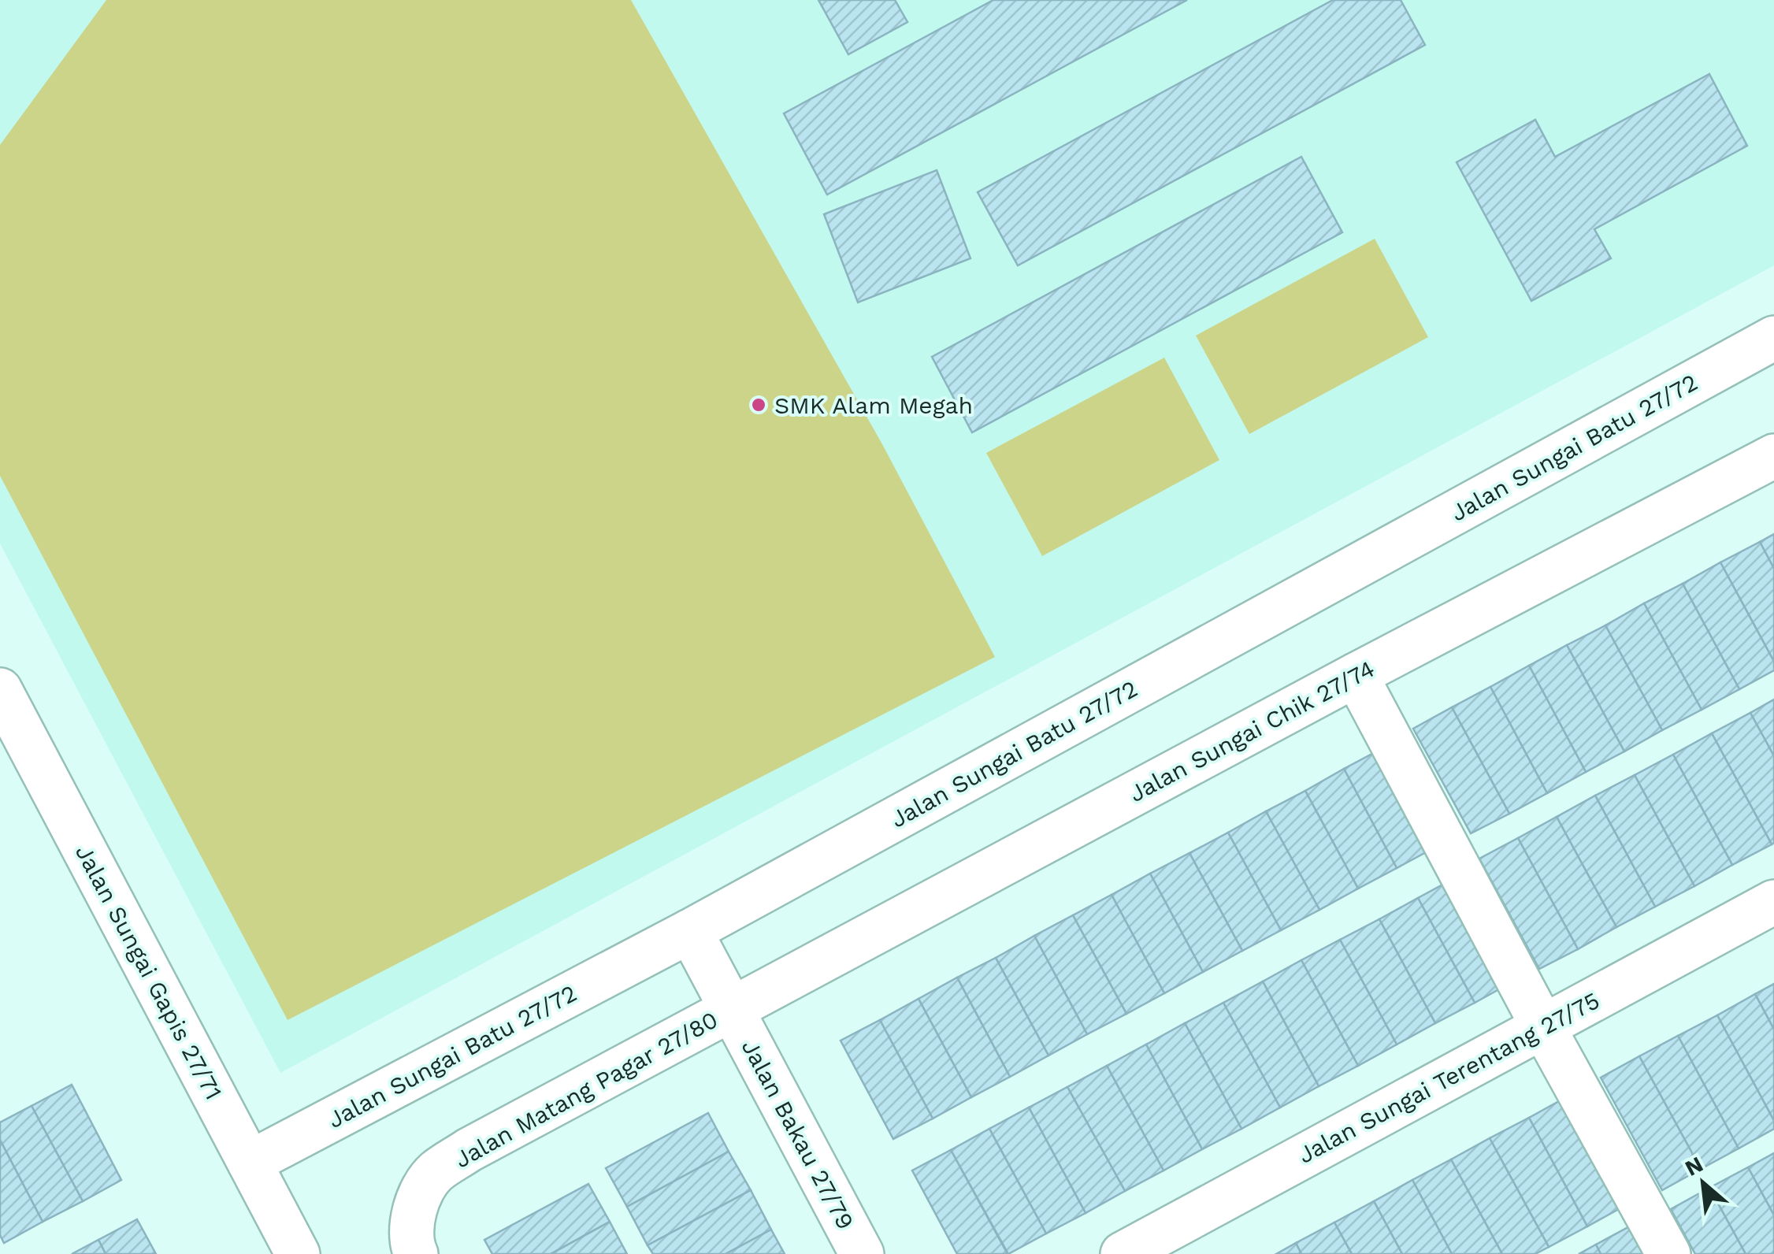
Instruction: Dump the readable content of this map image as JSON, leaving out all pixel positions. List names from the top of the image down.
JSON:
{
  "streets": {
    "street": [
      "Jalan Sungai Batu 27/72",
      "Jalan Sungai Chik 27/74",
      "Jalan Sungai Gapis 27/71",
      "Jalan Sungai Terentang 27/75",
      "Jalan Matang Pagar 27/80",
      "Jalan Bakau 27/79"
    ]
  },
  "crossings": [
    ["Jalan Sungai Batu 27/72", "Jalan Sungai Gapis 27/71"],
    ["Jalan Sungai Batu 27/72", "Jalan Bakau 27/79"],
    ["Jalan Sungai Chik 27/74", "Jalan Matang Pagar 27/80"],
    ["Jalan Sungai Chik 27/74", "Jalan Bakau 27/79"],
    ["Jalan Matang Pagar 27/80", "Jalan Bakau 27/79"]
  ],
  "places": ["SMK Alam Megah"],
  "north": "top left"
}
